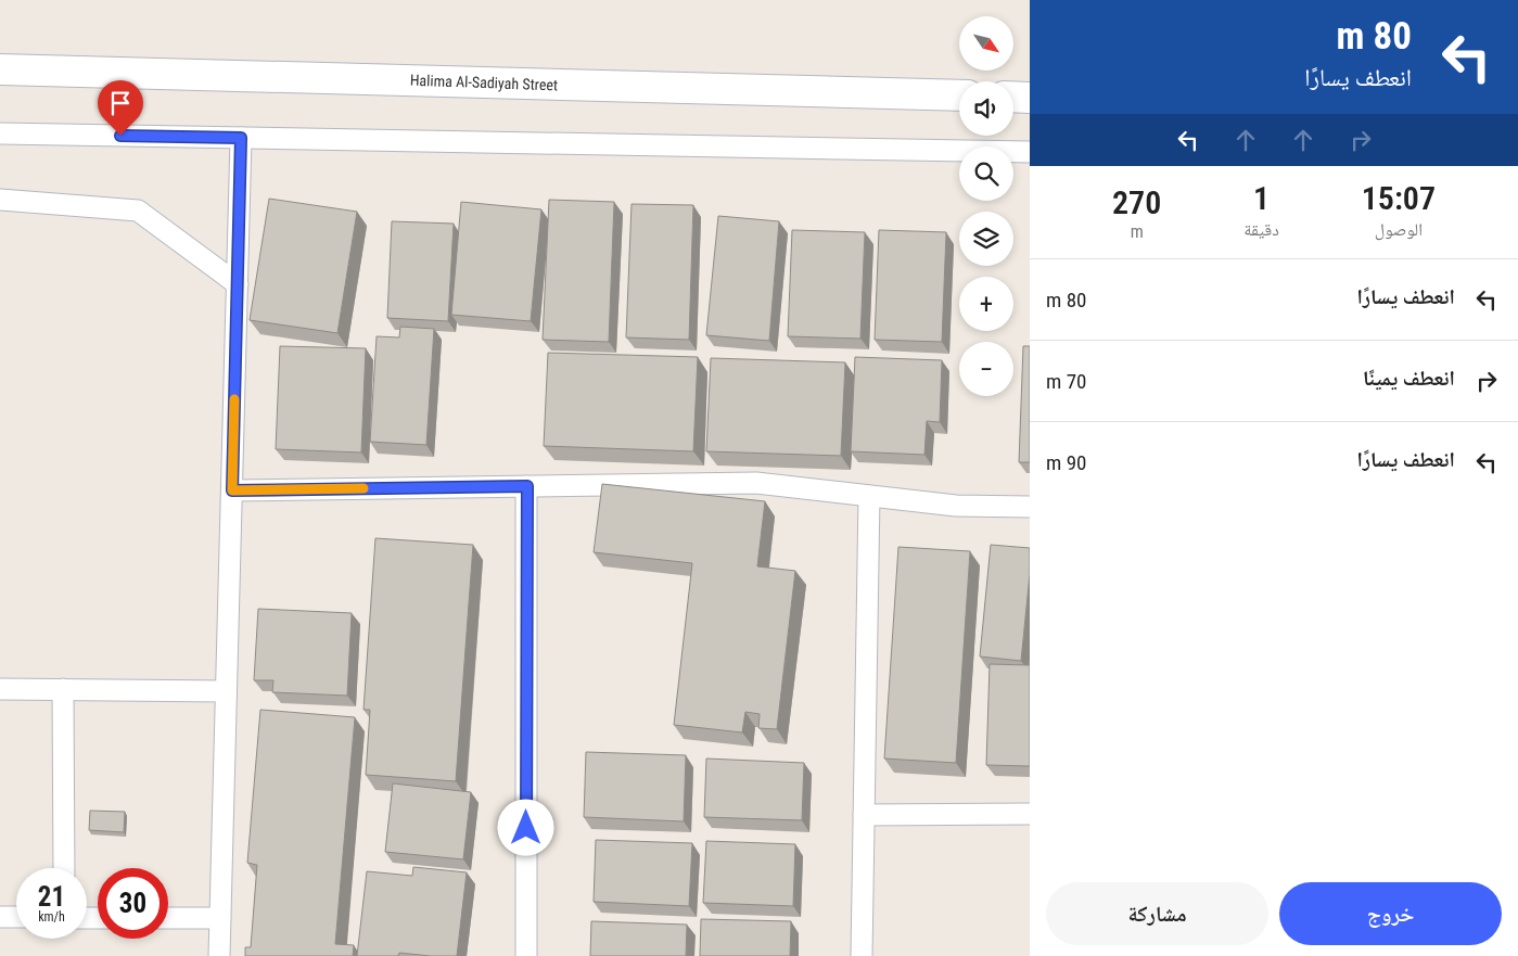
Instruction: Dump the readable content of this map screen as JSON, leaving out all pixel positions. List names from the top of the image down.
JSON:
{
  "streets": {
    "street": ["Halima Al-Sadiyah Street"]
  },
  "north": "bottom right",
  "page": {
    "turn": ["80 m", "انعطف يسارًا"],
    "map_buttons": ["+", "−"],
    "eta": [
      "15:07",
      "الوصول",
      "1",
      "دقيقة",
      "270",
      "m"
    ],
    "list": [
      {
        "name": "انعطف يسارًا",
        "value": "80 m"
      },
      {
        "name": "انعطف يمينًا",
        "value": "70 m"
      },
      {
        "name": "انعطف يسارًا",
        "value": "90 m"
      }
    ],
    "speed": "21 km/h",
    "limit": "30",
    "buttons": ["خروج", "مشاركة"]
  }
}
